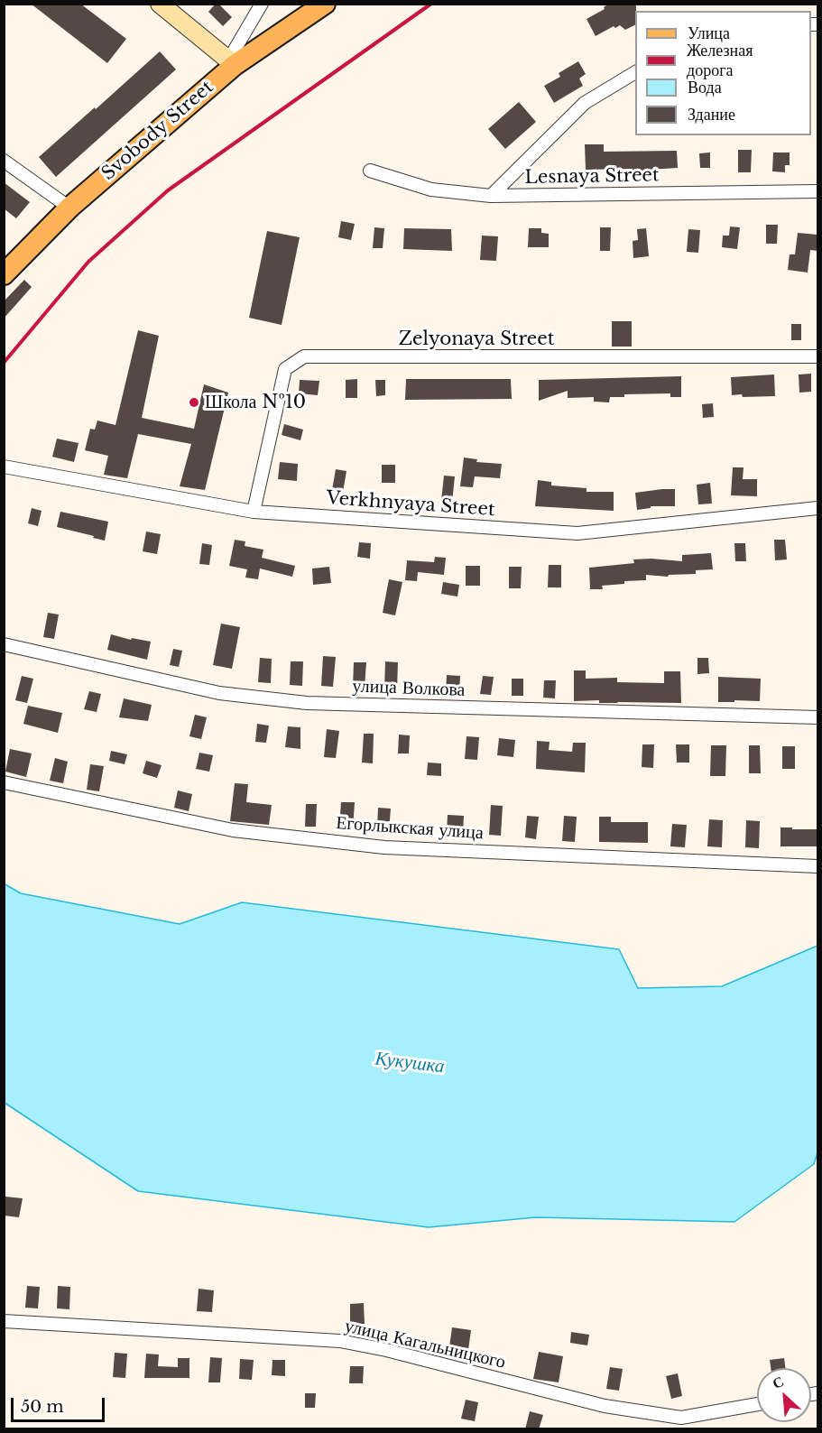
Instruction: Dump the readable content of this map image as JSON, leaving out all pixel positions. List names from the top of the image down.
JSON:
{
  "streets": {
    "main road": ["Svobody Street"],
    "street": [
      "Lesnaya Street",
      "Zelyonaya Street",
      "Verkhnyaya Street",
      "улица Волкова",
      "Егорлыкская улица",
      "улица Кагальницкого"
    ]
  },
  "crossings": [
    ["Zelyonaya Street", "Verkhnyaya Street"]
  ],
  "water": ["Кукушка"],
  "places": ["Школа №10"],
  "legend": [
    "Улица",
    "Железная дорога",
    "Вода",
    "Здание"
  ],
  "scale_bar": "50 m",
  "north": "top left"
}
